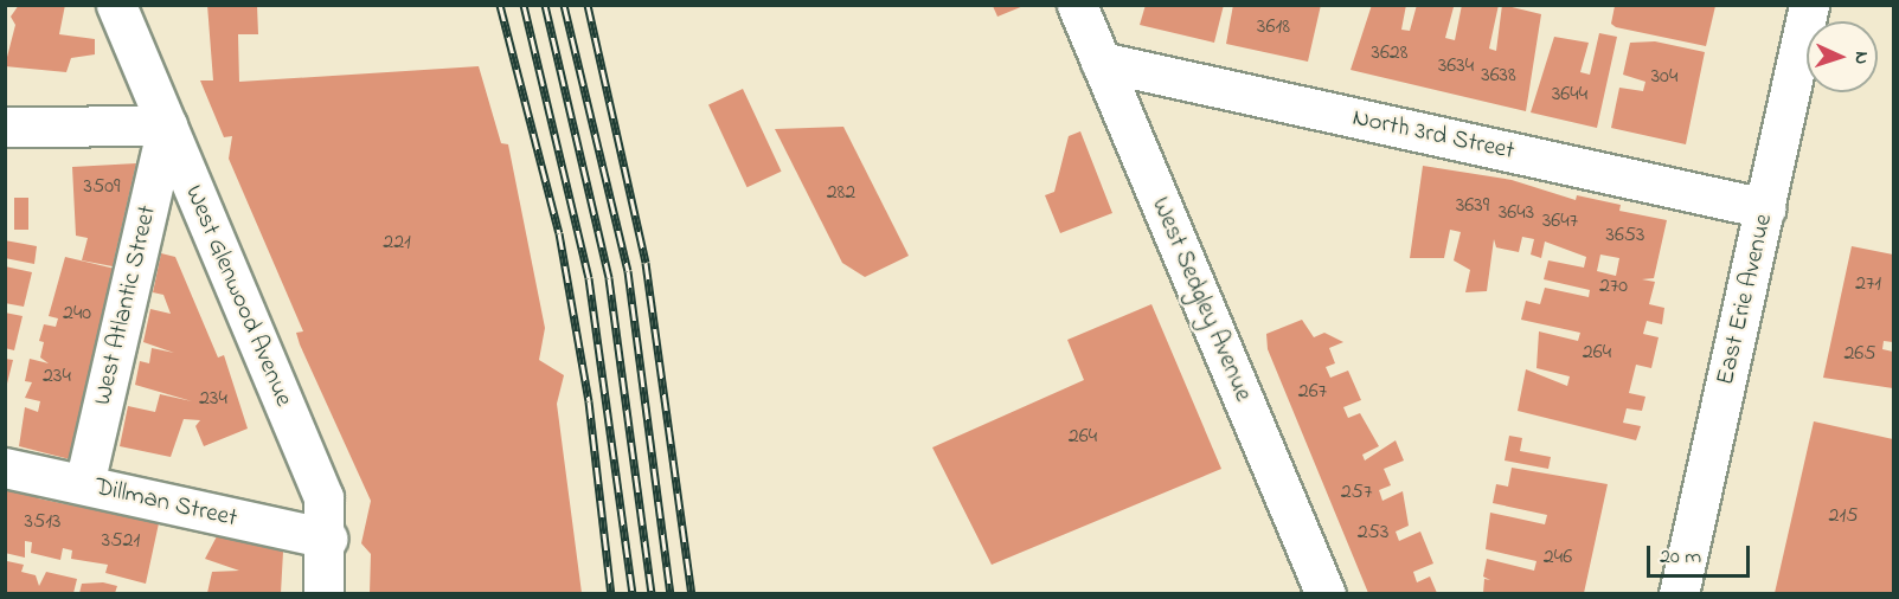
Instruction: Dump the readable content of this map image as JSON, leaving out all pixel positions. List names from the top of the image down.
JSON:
{
  "streets": {
    "street": [
      "North 3rd Street",
      "West Glenwood Avenue",
      "West Sedgley Avenue",
      "East Erie Avenue",
      "West Atlantic Street",
      "Dillman Street"
    ]
  },
  "crossings": [
    ["North 3rd Street", "West Sedgley Avenue"],
    ["North 3rd Street", "East Erie Avenue"],
    ["West Glenwood Avenue", "West Atlantic Street"],
    ["West Glenwood Avenue", "Dillman Street"],
    ["West Atlantic Street", "Dillman Street"]
  ],
  "house_numbers": [
    "3618",
    "3628",
    "3634",
    "3638",
    "304",
    "3644",
    "3509",
    "282",
    "3639",
    "3643",
    "3647",
    "3653",
    "221",
    "271",
    "270",
    "240",
    "264",
    "265",
    "234",
    "267",
    "234",
    "264",
    "257",
    "215",
    "3513",
    "253",
    "3521",
    "246"
  ],
  "scale_bar": "20 m",
  "north": "right"
}
